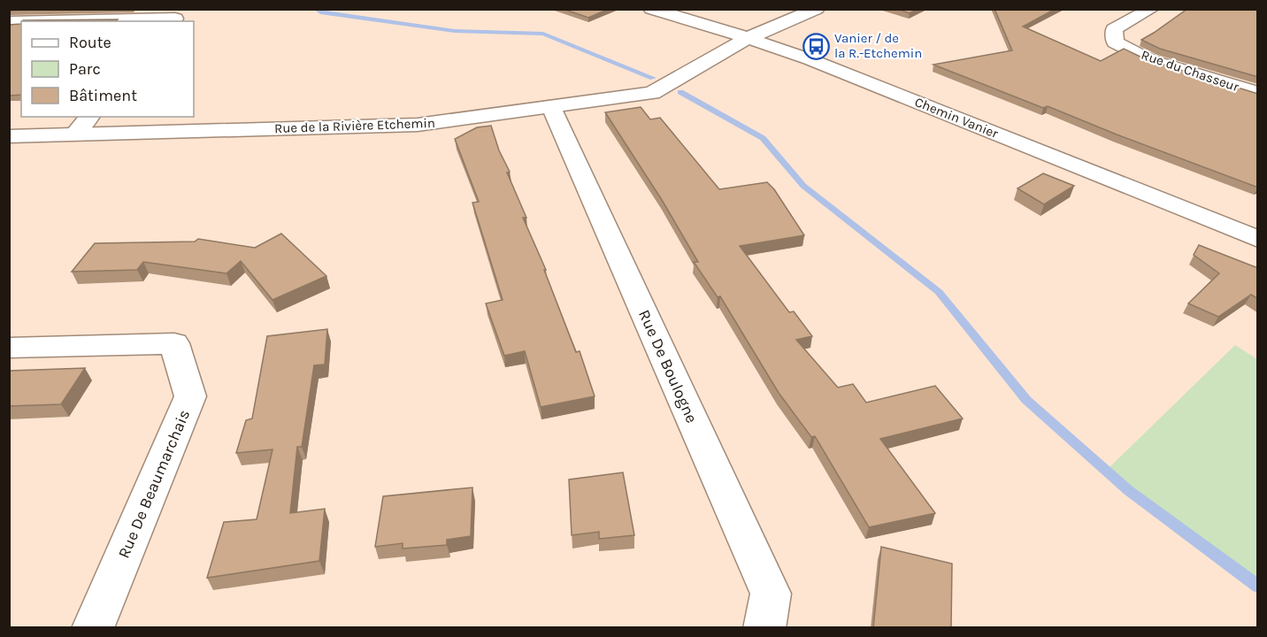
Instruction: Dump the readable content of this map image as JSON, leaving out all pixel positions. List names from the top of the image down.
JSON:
{
  "streets": {
    "street": [
      "Rue du Chasseur",
      "Chemin Vanier",
      "Rue de la Rivière Etchemin",
      "Rue De Boulogne",
      "Rue De Beaumarchais"
    ]
  },
  "crossings": [
    ["Chemin Vanier", "Rue de la Rivière Etchemin"],
    ["Rue de la Rivière Etchemin", "Rue De Boulogne"]
  ],
  "places": {
    "bus stop": ["Vanier / de la R.-Etchemin"]
  },
  "legend": ["Route", "Parc", "Bâtiment"]
}
